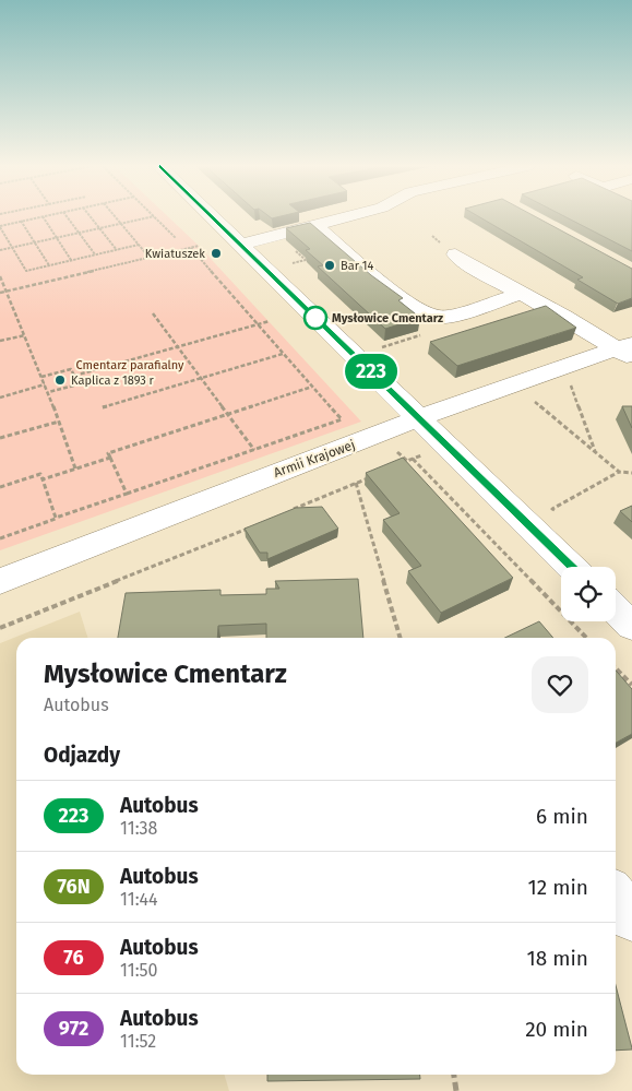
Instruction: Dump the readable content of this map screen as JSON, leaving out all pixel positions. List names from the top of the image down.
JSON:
{
  "streets": {
    "street": ["Armii Krajowej"]
  },
  "parks": ["Cmentarz parafialny"],
  "places": [
    "Kwiatuszek",
    "Bar 14",
    "Mysłowice Cmentarz",
    "Kaplica z 1893 r"
  ],
  "lines": ["bus line 223"],
  "page": {
    "on_map": "223",
    "heading": [
      ["Mysłowice Cmentarz", "Autobus"],
      "Odjazdy"
    ],
    "list": [
      {
        "mark": "223",
        "name": "Autobus",
        "note": "11:38",
        "value": "6 min"
      },
      {
        "mark": "76N",
        "name": "Autobus",
        "note": "11:44",
        "value": "12 min"
      },
      {
        "mark": "76",
        "name": "Autobus",
        "note": "11:50",
        "value": "18 min"
      },
      {
        "mark": "972",
        "name": "Autobus",
        "note": "11:52",
        "value": "20 min"
      }
    ]
  }
}
